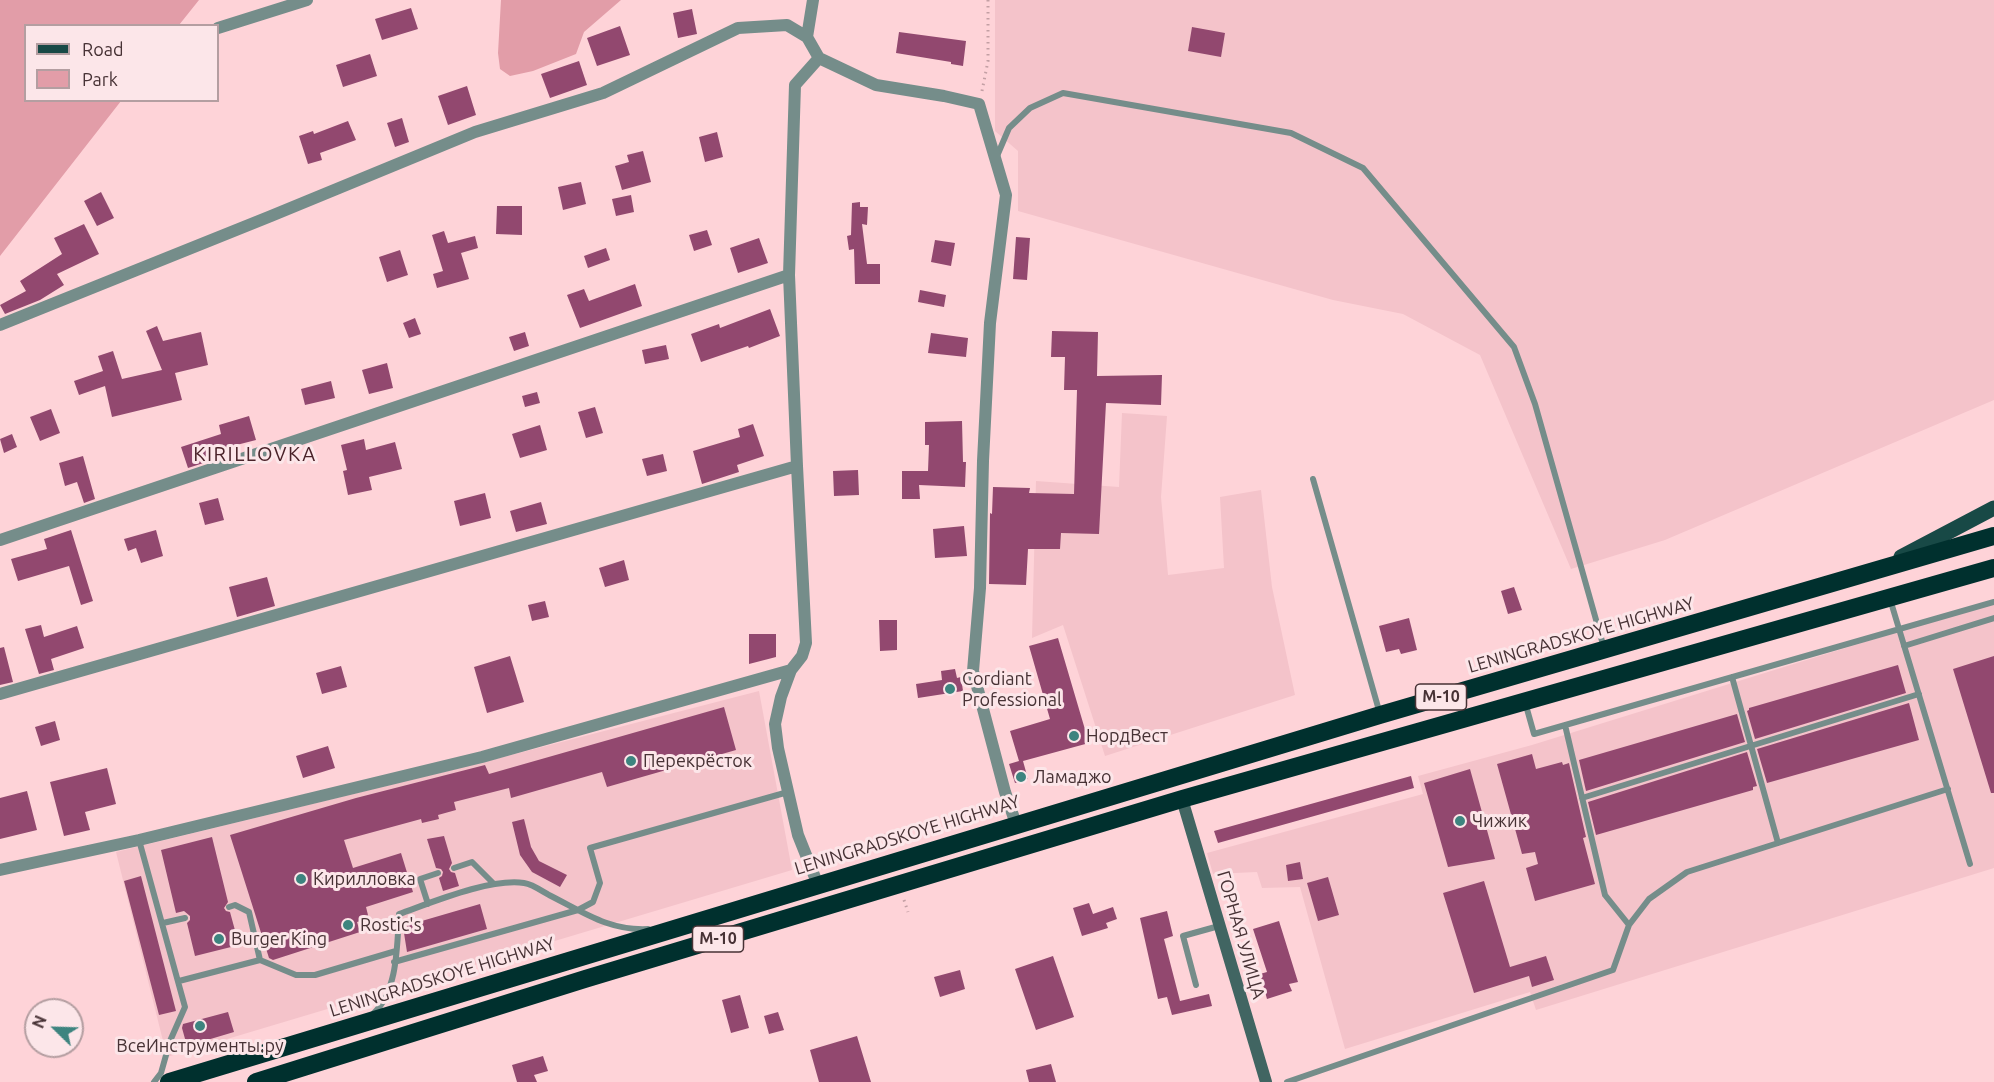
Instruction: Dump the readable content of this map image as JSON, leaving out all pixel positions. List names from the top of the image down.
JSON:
{
  "streets": {
    "highway": ["LENINGRADSKOYE HIGHWAY", "М-10"],
    "street": ["ГОРНАЯ УЛИЦА"]
  },
  "crossings": [
    ["LENINGRADSKOYE HIGHWAY", "М-10"],
    ["М-10", "ГОРНАЯ УЛИЦА"]
  ],
  "districts": ["KIRILLOVKA"],
  "places": [
    "Cordiant Professional",
    "НордВест",
    "Перекрёсток",
    "Ламаджо",
    "Чижик",
    "Кирилловка",
    "Rostiс's",
    "Burger King",
    "ВсеИнструменты.ру"
  ],
  "legend": ["Road", "Park"],
  "north": "top left"
}
